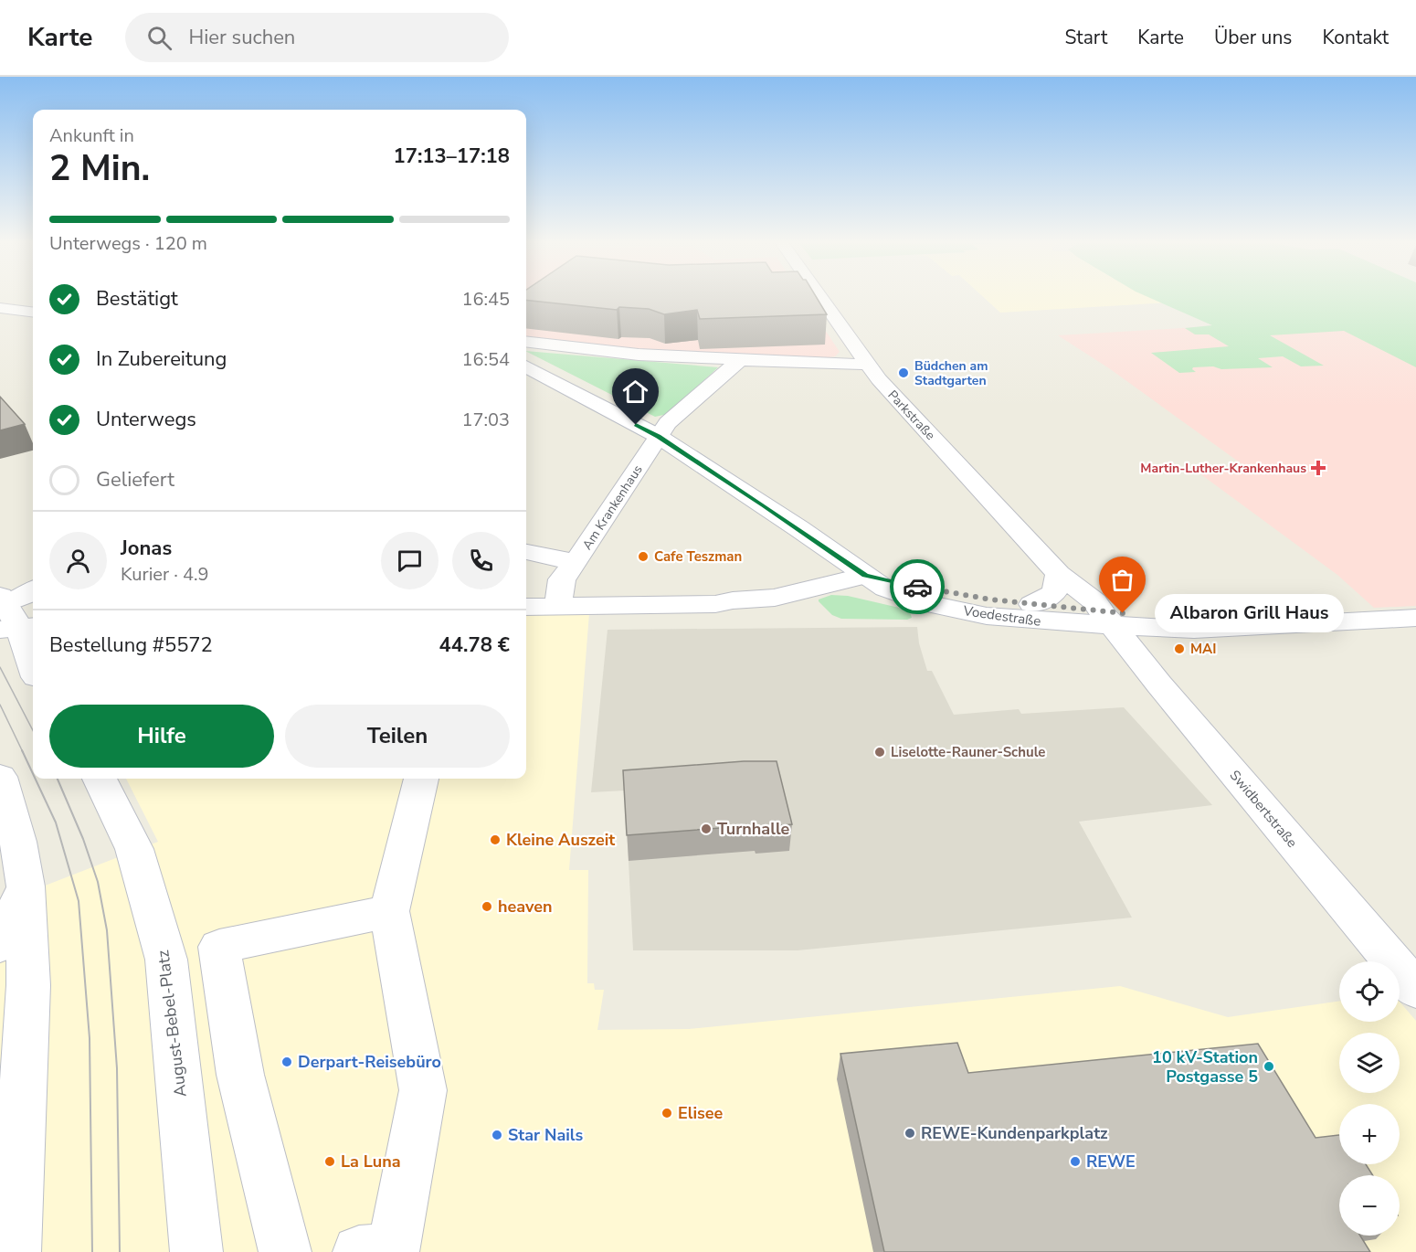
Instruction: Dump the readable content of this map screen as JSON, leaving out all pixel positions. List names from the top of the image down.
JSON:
{
  "streets": {
    "street": [
      "Parkstraße",
      "Am Krankenhaus",
      "Voedestraße",
      "Swidbertstraße",
      "August-Bebel-Platz"
    ]
  },
  "crossings": [
    ["Parkstraße", "Voedestraße"],
    ["Parkstraße", "Swidbertstraße"],
    ["Am Krankenhaus", "Voedestraße"],
    ["Voedestraße", "Swidbertstraße"]
  ],
  "places": {
    "other": [
      "Büdchen am Stadtgarten",
      "Cafe Teszman",
      "Albaron Grill Haus",
      "MAI",
      "Liselotte-Rauner-Schule",
      "Turnhalle",
      "Kleine Auszeit",
      "heaven",
      "Derpart-Reisebüro",
      "10 kV-Station Postgasse 5",
      "Elisee",
      "REWE-Kundenparkplatz",
      "Star Nails",
      "La Luna",
      "REWE"
    ],
    "health": ["Martin-Luther-Krankenhaus"]
  },
  "page": {
    "header": "Karte",
    "search": "Hier suchen",
    "nav": [
      "Start",
      "Karte",
      "Über uns",
      "Kontakt"
    ],
    "heading": ["2 Min.", "Ankunft in", "17:13–17:18"],
    "panel": [
      "Jonas",
      "Kurier · 4.9",
      "Bestellung #5572",
      "44.78 €"
    ],
    "bar": "Unterwegs · 120 m",
    "list": [
      ["Bestätigt", "16:45"],
      ["In Zubereitung", "16:54"],
      ["Unterwegs", "17:03"],
      "Geliefert"
    ],
    "bubble": "Albaron Grill Haus",
    "buttons": ["Hilfe", "Teilen"],
    "map_buttons": ["+", "−"]
  }
}
